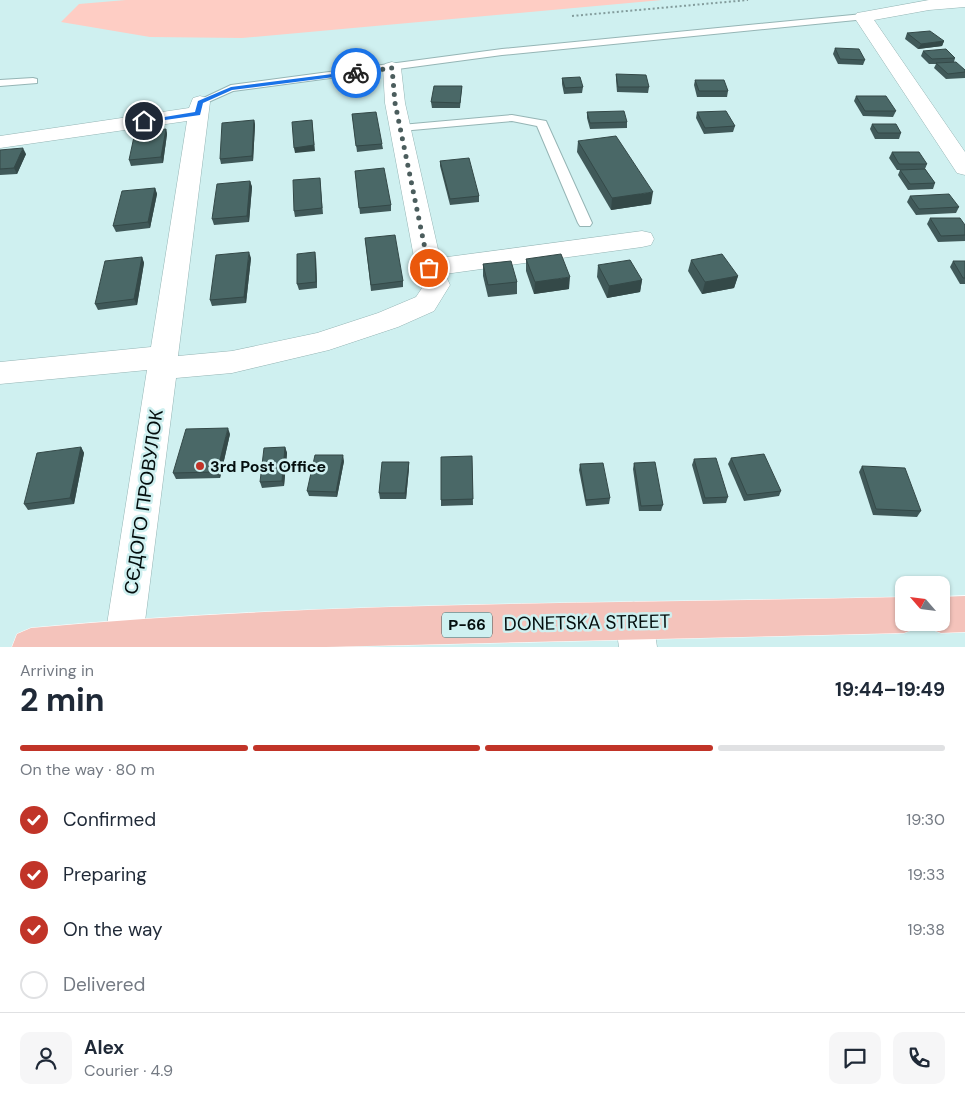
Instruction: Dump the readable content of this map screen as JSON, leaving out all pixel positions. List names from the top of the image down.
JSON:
{
  "streets": {
    "main road": ["DONETSKA STREET", "Р-66"],
    "street": ["СЄДОГО ПРОВУЛОК"]
  },
  "crossings": [
    ["СЄДОГО ПРОВУЛОК", "DONETSKA STREET"]
  ],
  "places": ["3rd Post Office"],
  "north": "top left",
  "page": {
    "heading": ["2 min", "Arriving in", "19:44–19:49"],
    "panel": ["Alex", "Courier · 4.9"],
    "bar": "On the way · 80 m",
    "list": [
      ["Confirmed", "19:30"],
      ["Preparing", "19:33"],
      ["On the way", "19:38"],
      "Delivered"
    ]
  }
}
